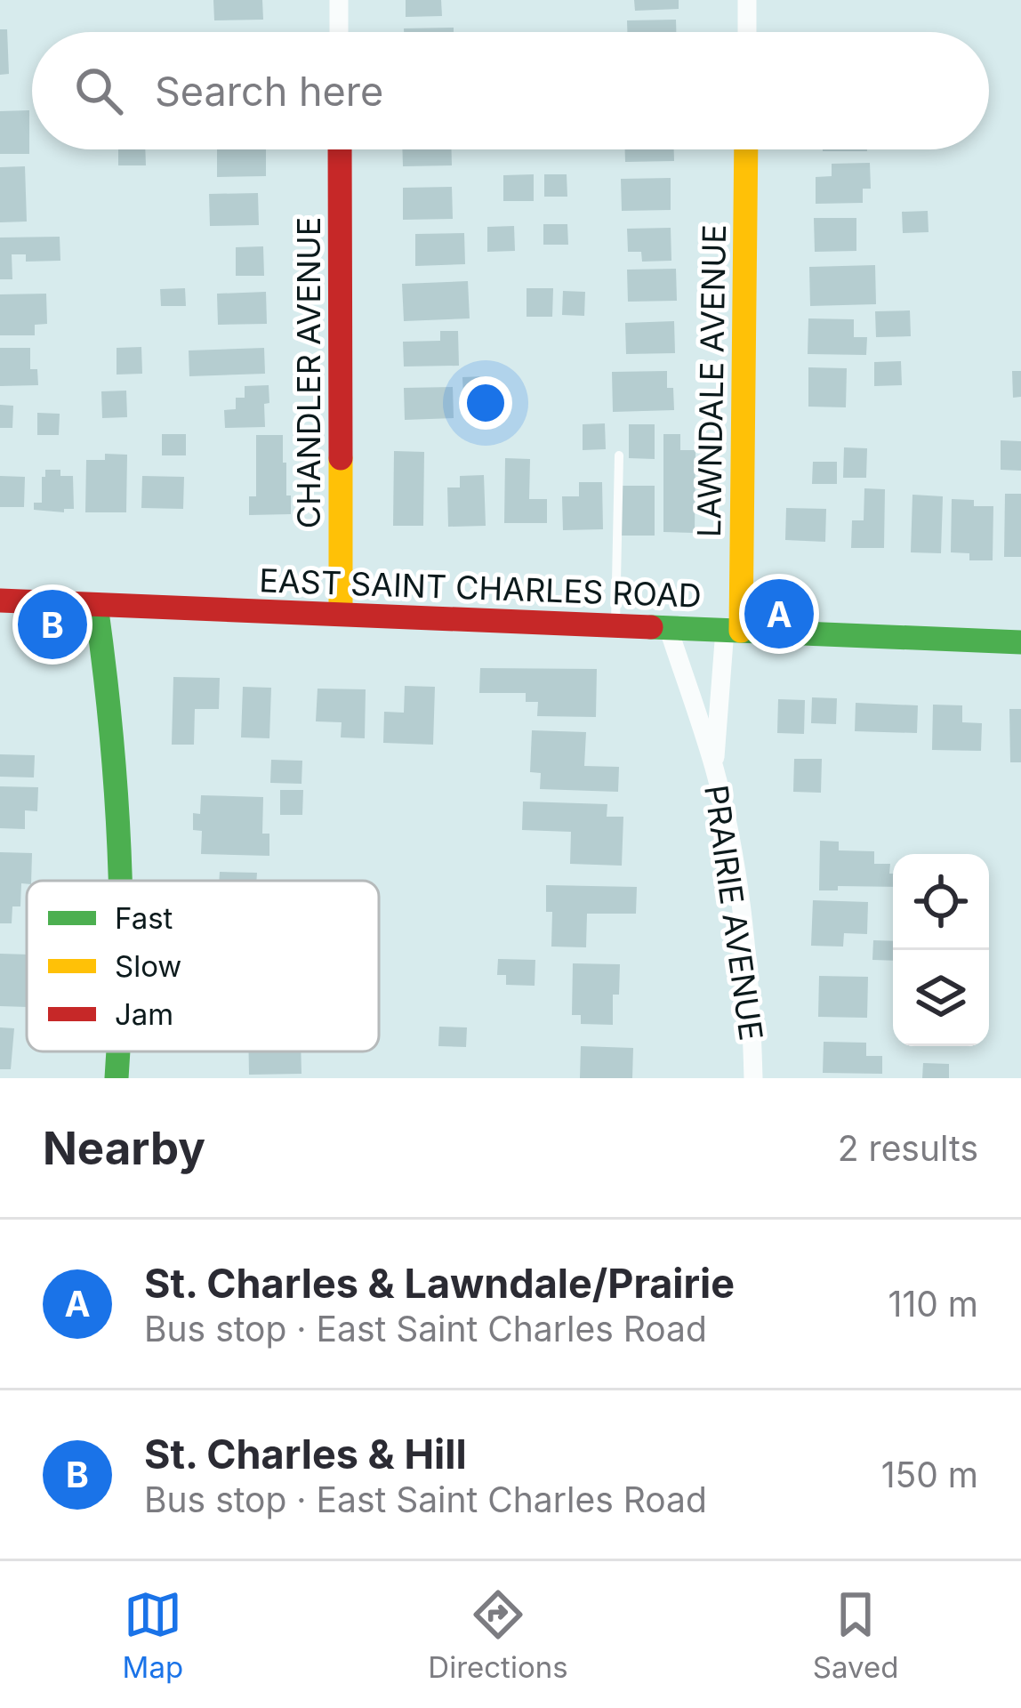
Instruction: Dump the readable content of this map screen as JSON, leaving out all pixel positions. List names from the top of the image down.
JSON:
{
  "streets": {
    "street": [
      "CHANDLER AVENUE",
      "LAWNDALE AVENUE",
      "EAST SAINT CHARLES ROAD",
      "PRAIRIE AVENUE"
    ]
  },
  "crossings": [
    ["CHANDLER AVENUE", "EAST SAINT CHARLES ROAD"],
    ["LAWNDALE AVENUE", "EAST SAINT CHARLES ROAD"],
    ["EAST SAINT CHARLES ROAD", "PRAIRIE AVENUE"]
  ],
  "legend": ["Fast", "Slow", "Jam"],
  "page": {
    "search": "Search here",
    "pins": ["A", "B"],
    "heading": ["Nearby", "2 results"],
    "list": [
      {
        "mark": "A",
        "name": "St. Charles & Lawndale/Prairie",
        "note": "Bus stop · East Saint Charles Road",
        "value": "110 m"
      },
      {
        "mark": "B",
        "name": "St. Charles & Hill",
        "note": "Bus stop · East Saint Charles Road",
        "value": "150 m"
      }
    ],
    "nav": ["Map", "Directions", "Saved"]
  }
}
